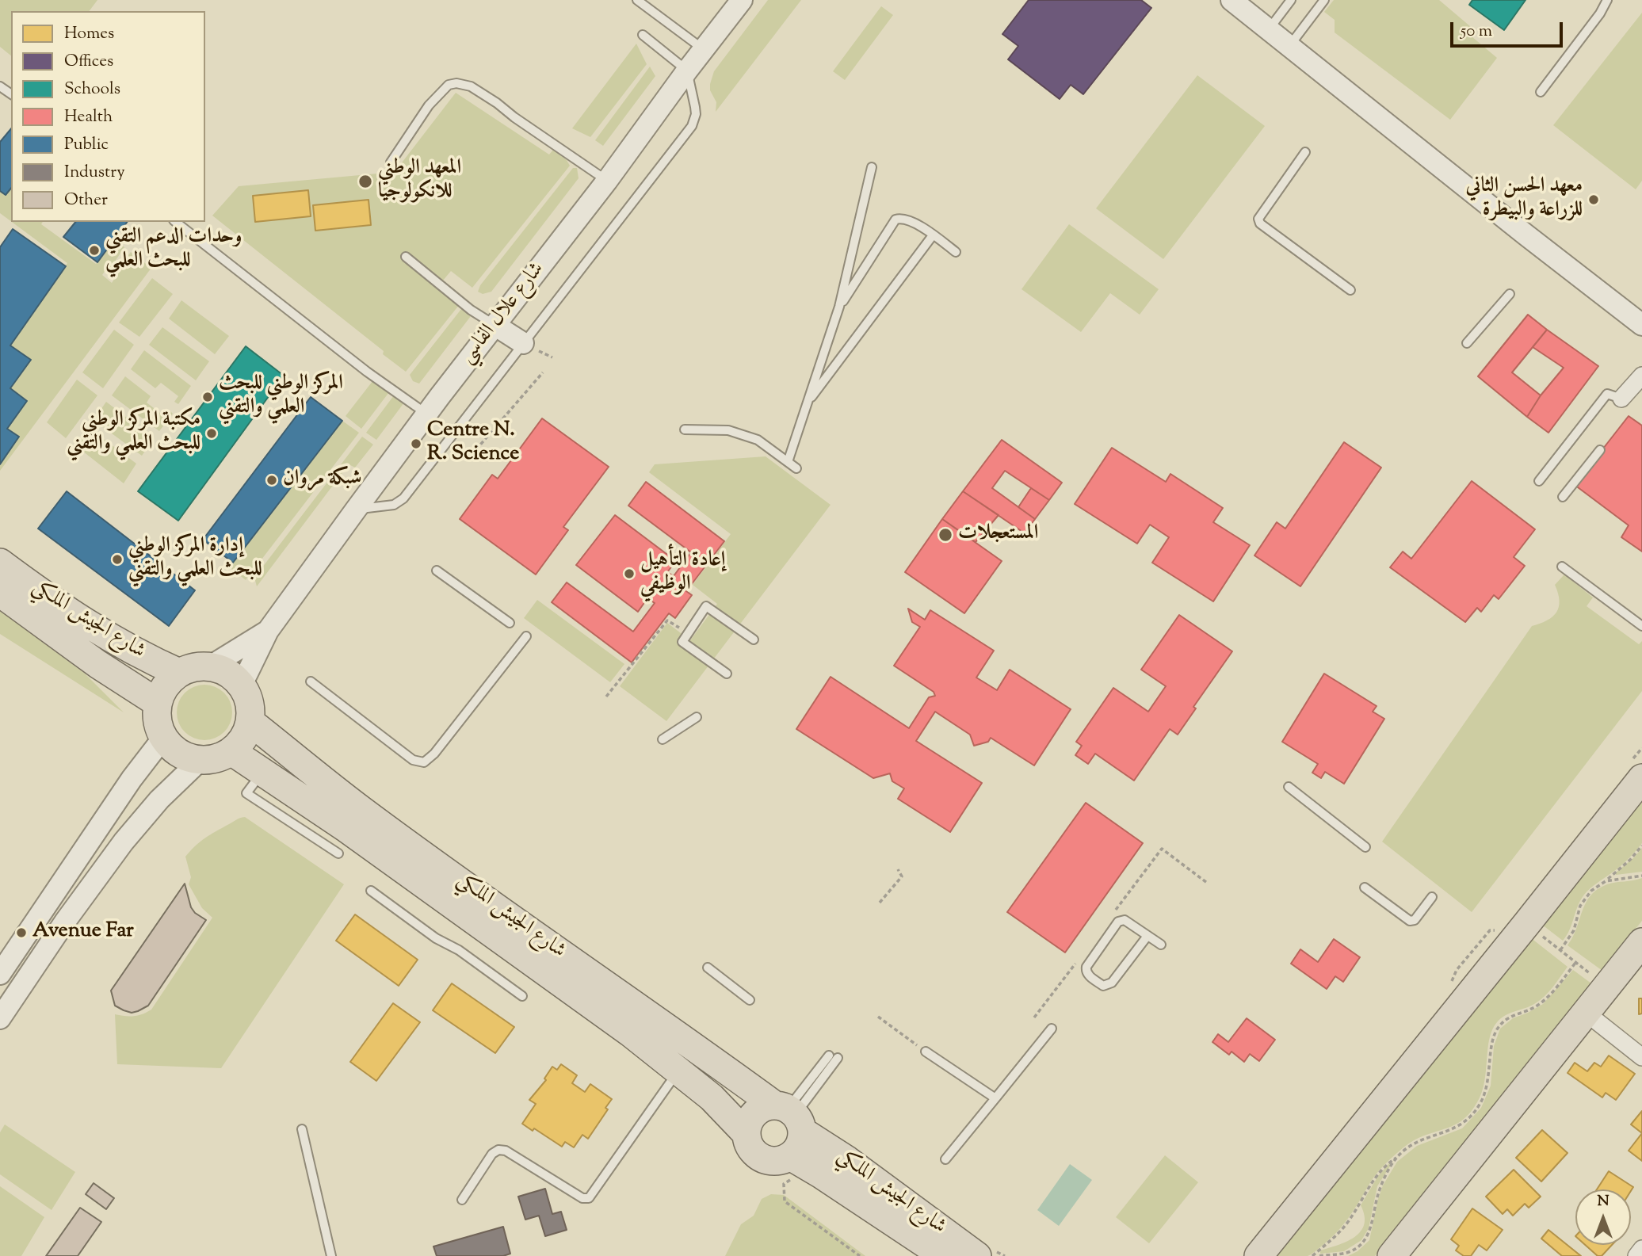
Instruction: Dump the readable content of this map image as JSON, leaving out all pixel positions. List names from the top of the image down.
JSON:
{
  "streets": {
    "main road": ["شارع الجيش الملكي"],
    "street": ["شارع علال الفاسي"]
  },
  "crossings": [
    ["شارع علال الفاسي", "شارع الجيش الملكي"]
  ],
  "places": [
    "المعهد الوطني للانكولوجيا",
    "معهد الحسن الثاني للزراعة والبيطرة",
    "وحدات الدعم التقني للبحث العلمي",
    "المركز الوطني للبحث العلمي والتقني",
    "مكتبة المركز الوطني للبحث العلمي والتقني",
    "Centre N. R. Science",
    "شبكة مروان",
    "المستعجلات",
    "إدارة المركز الوطني للبحث العلمي والتقني",
    "إعادة التأهيل الوظيفي",
    "Avenue Far"
  ],
  "legend": [
    "Homes",
    "Offices",
    "Schools",
    "Health",
    "Public",
    "Industry",
    "Other"
  ],
  "scale_bar": "50 m",
  "north": "top"
}
